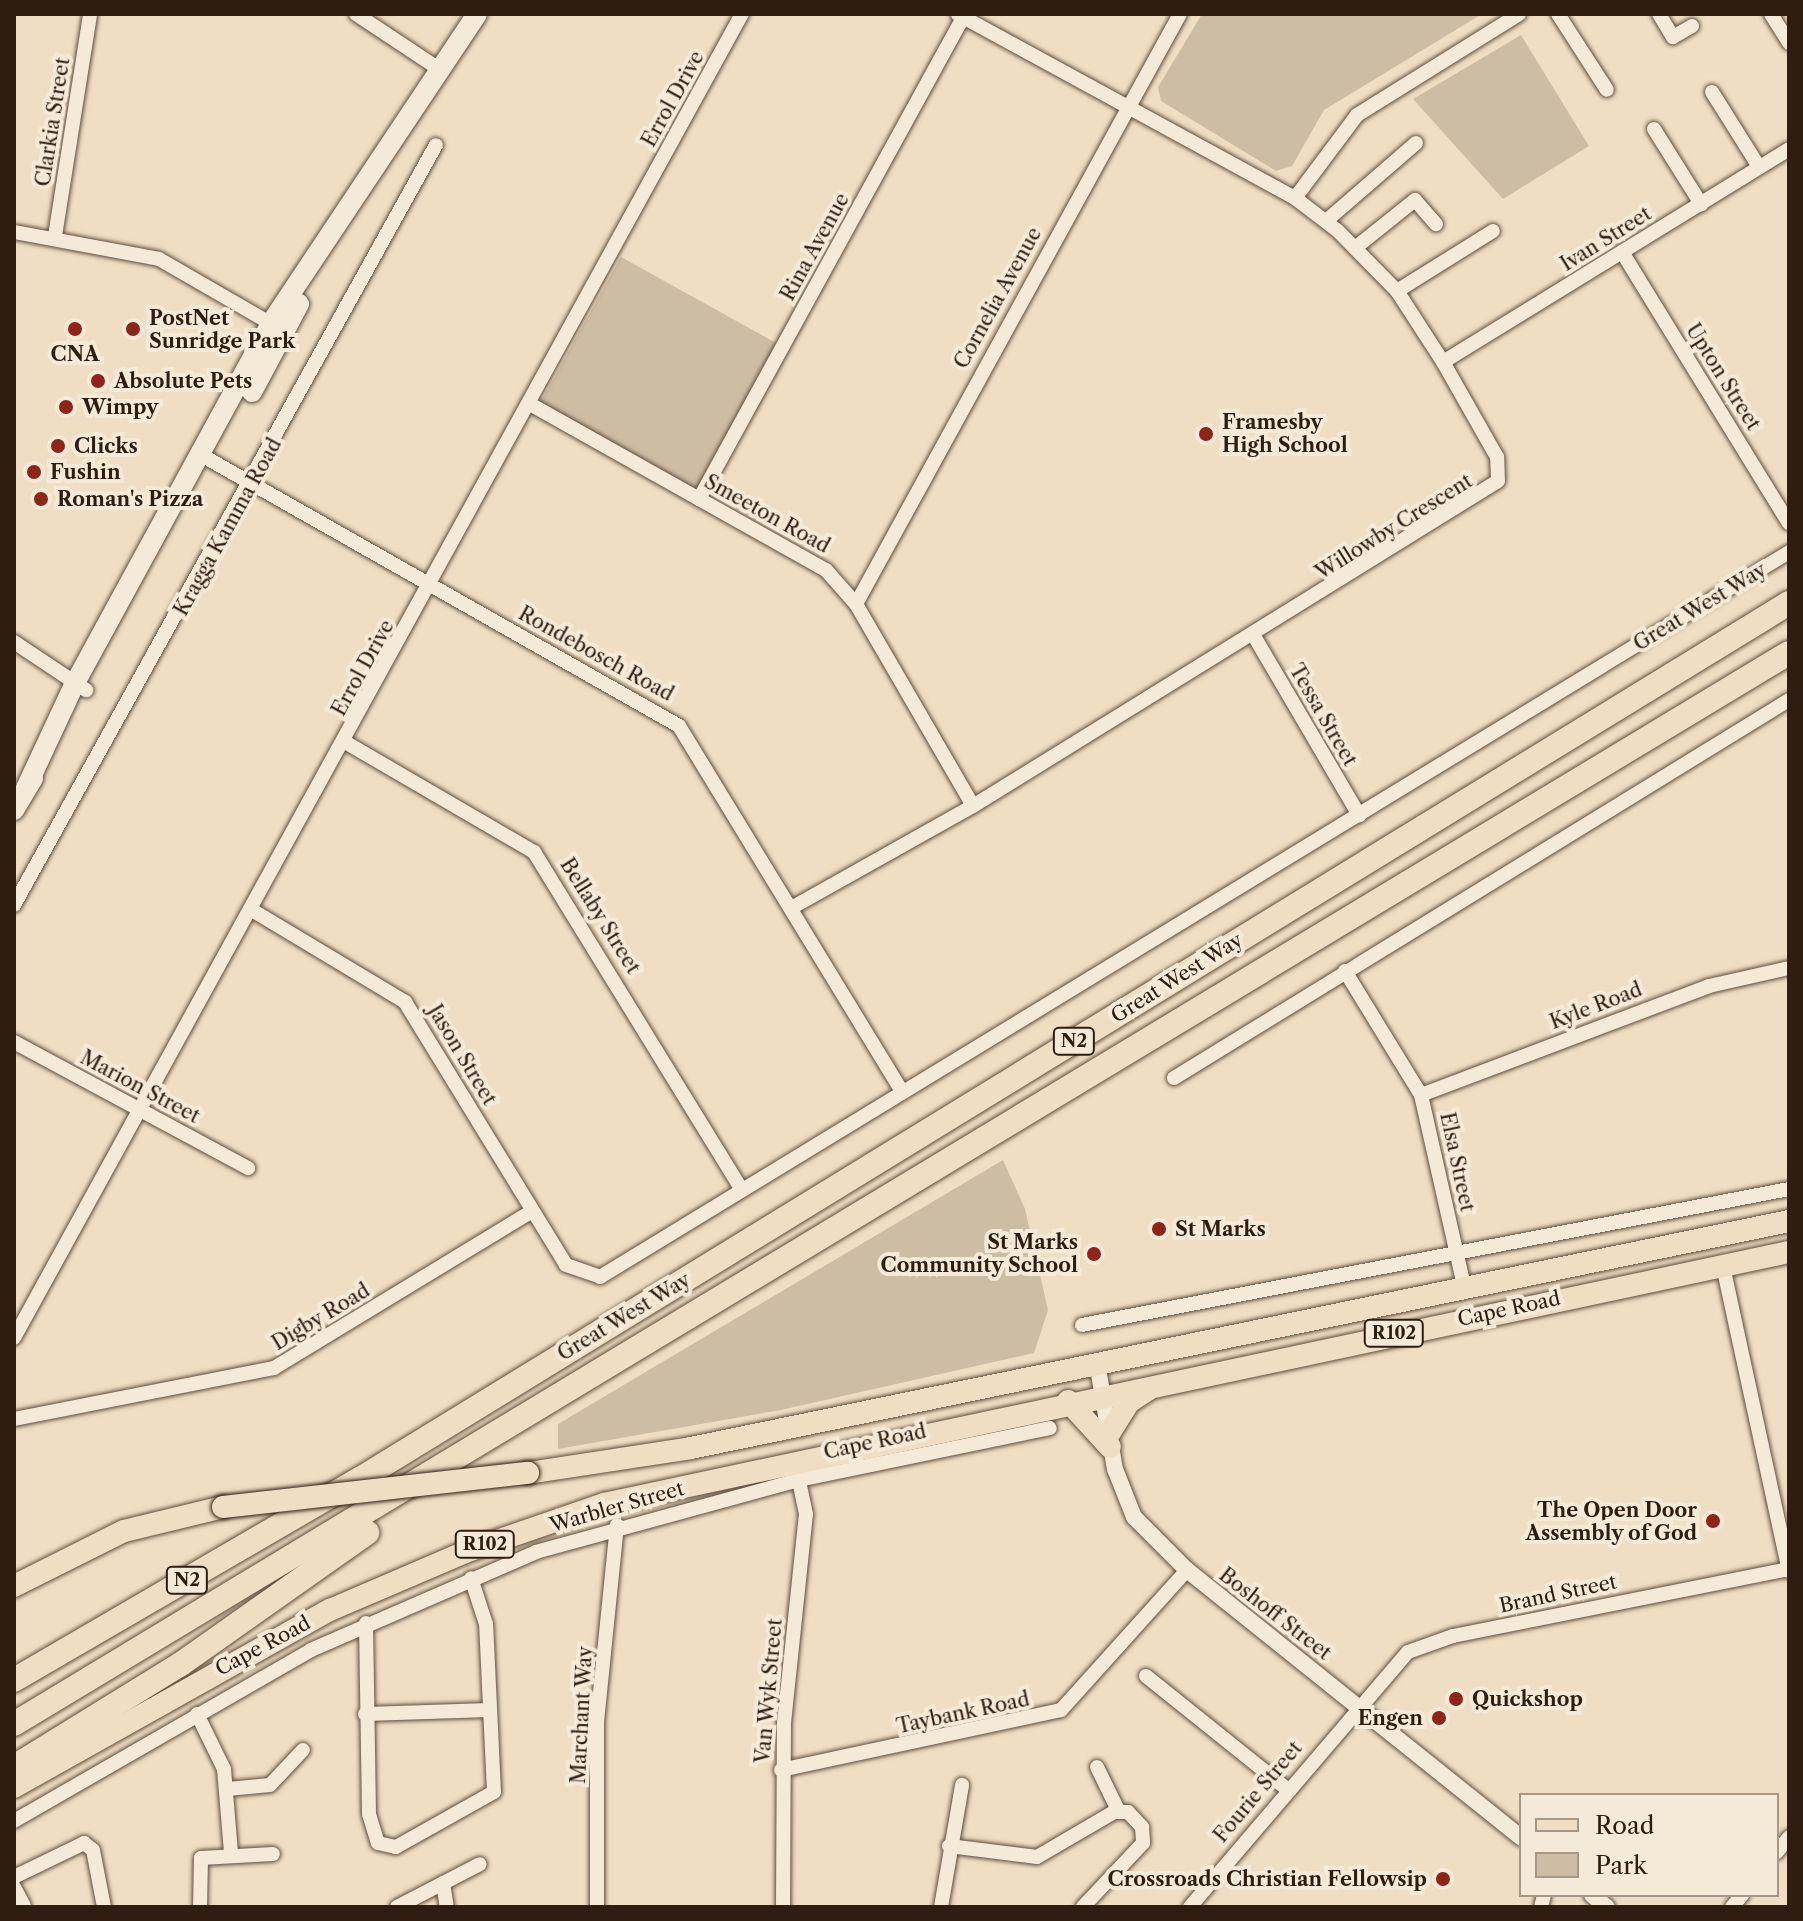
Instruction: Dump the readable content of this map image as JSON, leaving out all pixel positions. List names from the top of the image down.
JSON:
{
  "streets": {
    "highway": ["Great West Way", "N2"],
    "main road": ["Cape Road", "R102"],
    "street": [
      "Errol Drive",
      "Clarkia Street",
      "Ivan Street",
      "Rina Avenue",
      "Cornelia Avenue",
      "Upton Street",
      "Smeeton Road",
      "Kragga Kamma Road",
      "Willowby Crescent",
      "Rondebosch Road",
      "Tessa Street",
      "Bellaby Street",
      "Kyle Road",
      "Jason Street",
      "Marion Street",
      "Elsa Street",
      "Digby Road",
      "Warbler Street",
      "Brand Street",
      "Boshoff Street",
      "Van Wyk Street",
      "Taybank Road",
      "Marchant Way",
      "Fourie Street"
    ]
  },
  "crossings": [
    ["Errol Drive", "Smeeton Road"],
    ["Errol Drive", "Rondebosch Road"],
    ["Errol Drive", "Bellaby Street"],
    ["Errol Drive", "Jason Street"],
    ["Errol Drive", "Marion Street"],
    ["Ivan Street", "Upton Street"],
    ["Ivan Street", "Willowby Crescent"],
    ["Rina Avenue", "Smeeton Road"],
    ["Rina Avenue", "Willowby Crescent"],
    ["Cornelia Avenue", "Smeeton Road"],
    ["Cornelia Avenue", "Willowby Crescent"],
    ["Smeeton Road", "Willowby Crescent"],
    ["Kragga Kamma Road", "Rondebosch Road"],
    ["Willowby Crescent", "Rondebosch Road"],
    ["Willowby Crescent", "Tessa Street"],
    ["Great West Way", "Rondebosch Road"],
    ["Great West Way", "Tessa Street"],
    ["Great West Way", "Bellaby Street"],
    ["Great West Way", "N2"],
    ["Great West Way", "Jason Street"],
    ["Kyle Road", "Elsa Street"],
    ["Jason Street", "Digby Road"],
    ["Elsa Street", "Cape Road"],
    ["Cape Road", "Boshoff Street"],
    ["Warbler Street", "Van Wyk Street"],
    ["Warbler Street", "Marchant Way"],
    ["Brand Street", "Boshoff Street"],
    ["Brand Street", "Fourie Street"],
    ["Boshoff Street", "Taybank Road"],
    ["Boshoff Street", "Fourie Street"],
    ["Van Wyk Street", "Taybank Road"]
  ],
  "places": [
    "CNA",
    "PostNet Sunridge Park",
    "Absolute Pets",
    "Wimpy",
    "Framesby High School",
    "Clicks",
    "Fushin",
    "Roman's Pizza",
    "St Marks",
    "St Marks Community School",
    "The Open Door Assembly of God",
    "Quickshop",
    "Engen",
    "Crossroads Christian Fellowsip"
  ],
  "legend": ["Road", "Park"]
}
